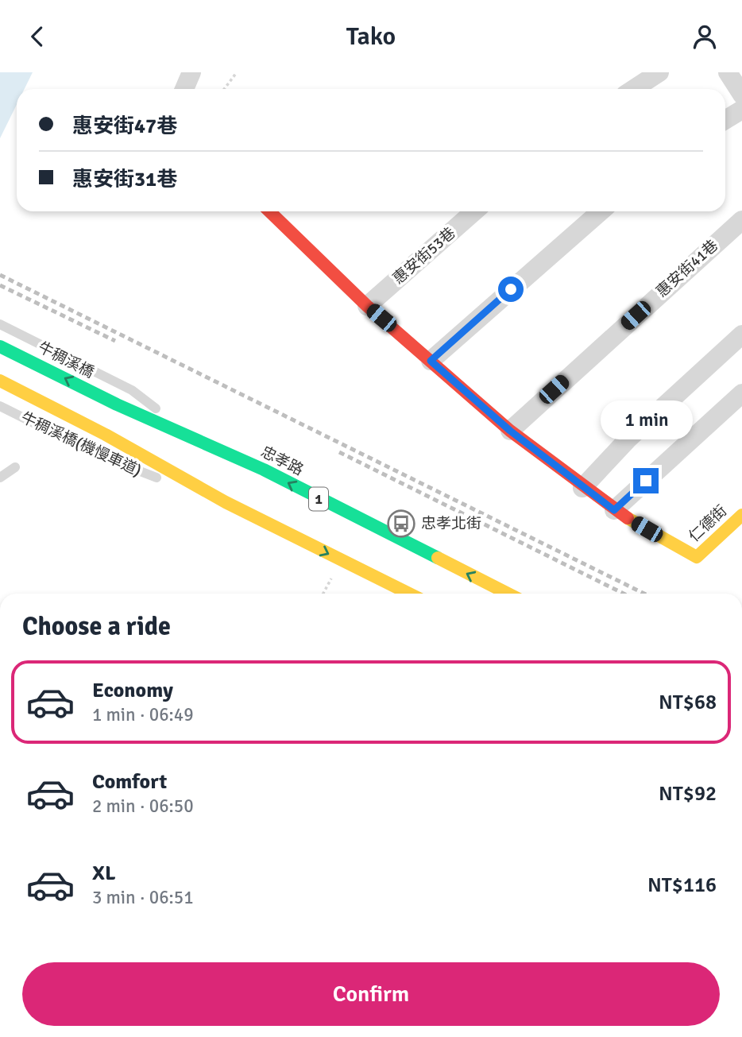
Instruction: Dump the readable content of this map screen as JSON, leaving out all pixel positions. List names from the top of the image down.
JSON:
{
  "streets": {
    "main road": [
      "牛稠溪橋",
      "忠孝路",
      "1",
      "仁德街"
    ],
    "street": ["惠安街53巷", "惠安街41巷"],
    "lane": ["牛稠溪橋(機慢車道)"]
  },
  "crossings": [
    ["牛稠溪橋", "忠孝路"]
  ],
  "places": {
    "bus stop": ["忠孝北街"]
  },
  "page": {
    "header": "Tako",
    "banner": ["惠安街47巷", "惠安街31巷"],
    "bubble": "1 min",
    "heading": "Choose a ride",
    "list": [
      {
        "name": "Economy",
        "note": "1 min · 06:49",
        "value": "NT$68"
      },
      {
        "name": "Comfort",
        "note": "2 min · 06:50",
        "value": "NT$92"
      },
      {
        "name": "XL",
        "note": "3 min · 06:51",
        "value": "NT$116"
      }
    ],
    "buttons": "Confirm"
  }
}
